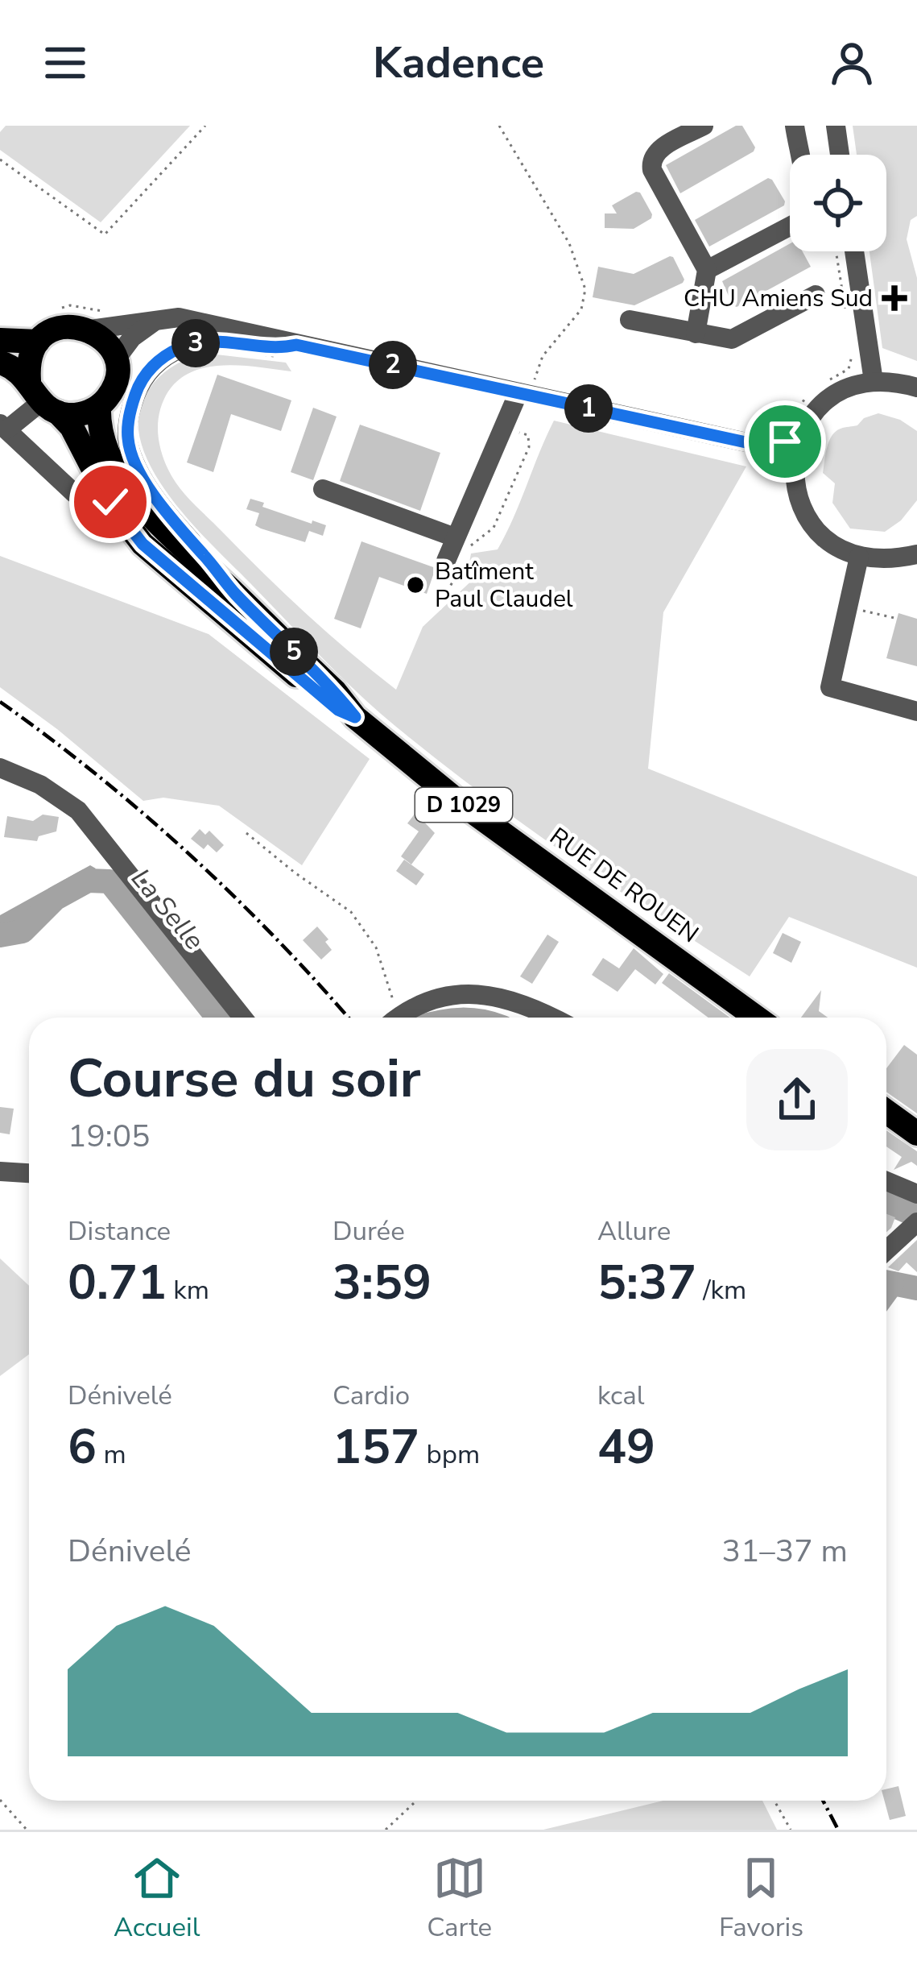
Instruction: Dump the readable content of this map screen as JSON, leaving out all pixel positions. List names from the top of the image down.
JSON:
{
  "streets": {
    "main road": ["D 1029", "RUE DE ROUEN"]
  },
  "water": ["La Selle"],
  "places": {
    "health": ["CHU Amiens Sud"],
    "other": ["Batîment Paul Claudel"]
  },
  "page": {
    "header": "Kadence",
    "pins": [
      "3",
      "2",
      "1",
      "5"
    ],
    "heading": ["Course du soir", "19:05"],
    "stats": [
      ["Distance", "0.71 km"],
      ["Durée", "3:59"],
      ["Allure", "5:37 /km"],
      ["Dénivelé", "6 m"],
      ["Cardio", "157 bpm"],
      ["kcal", "49"]
    ],
    "chart": ["Dénivelé", "31–37 m"],
    "tabs": ["Accueil", "Carte", "Favoris"]
  }
}
